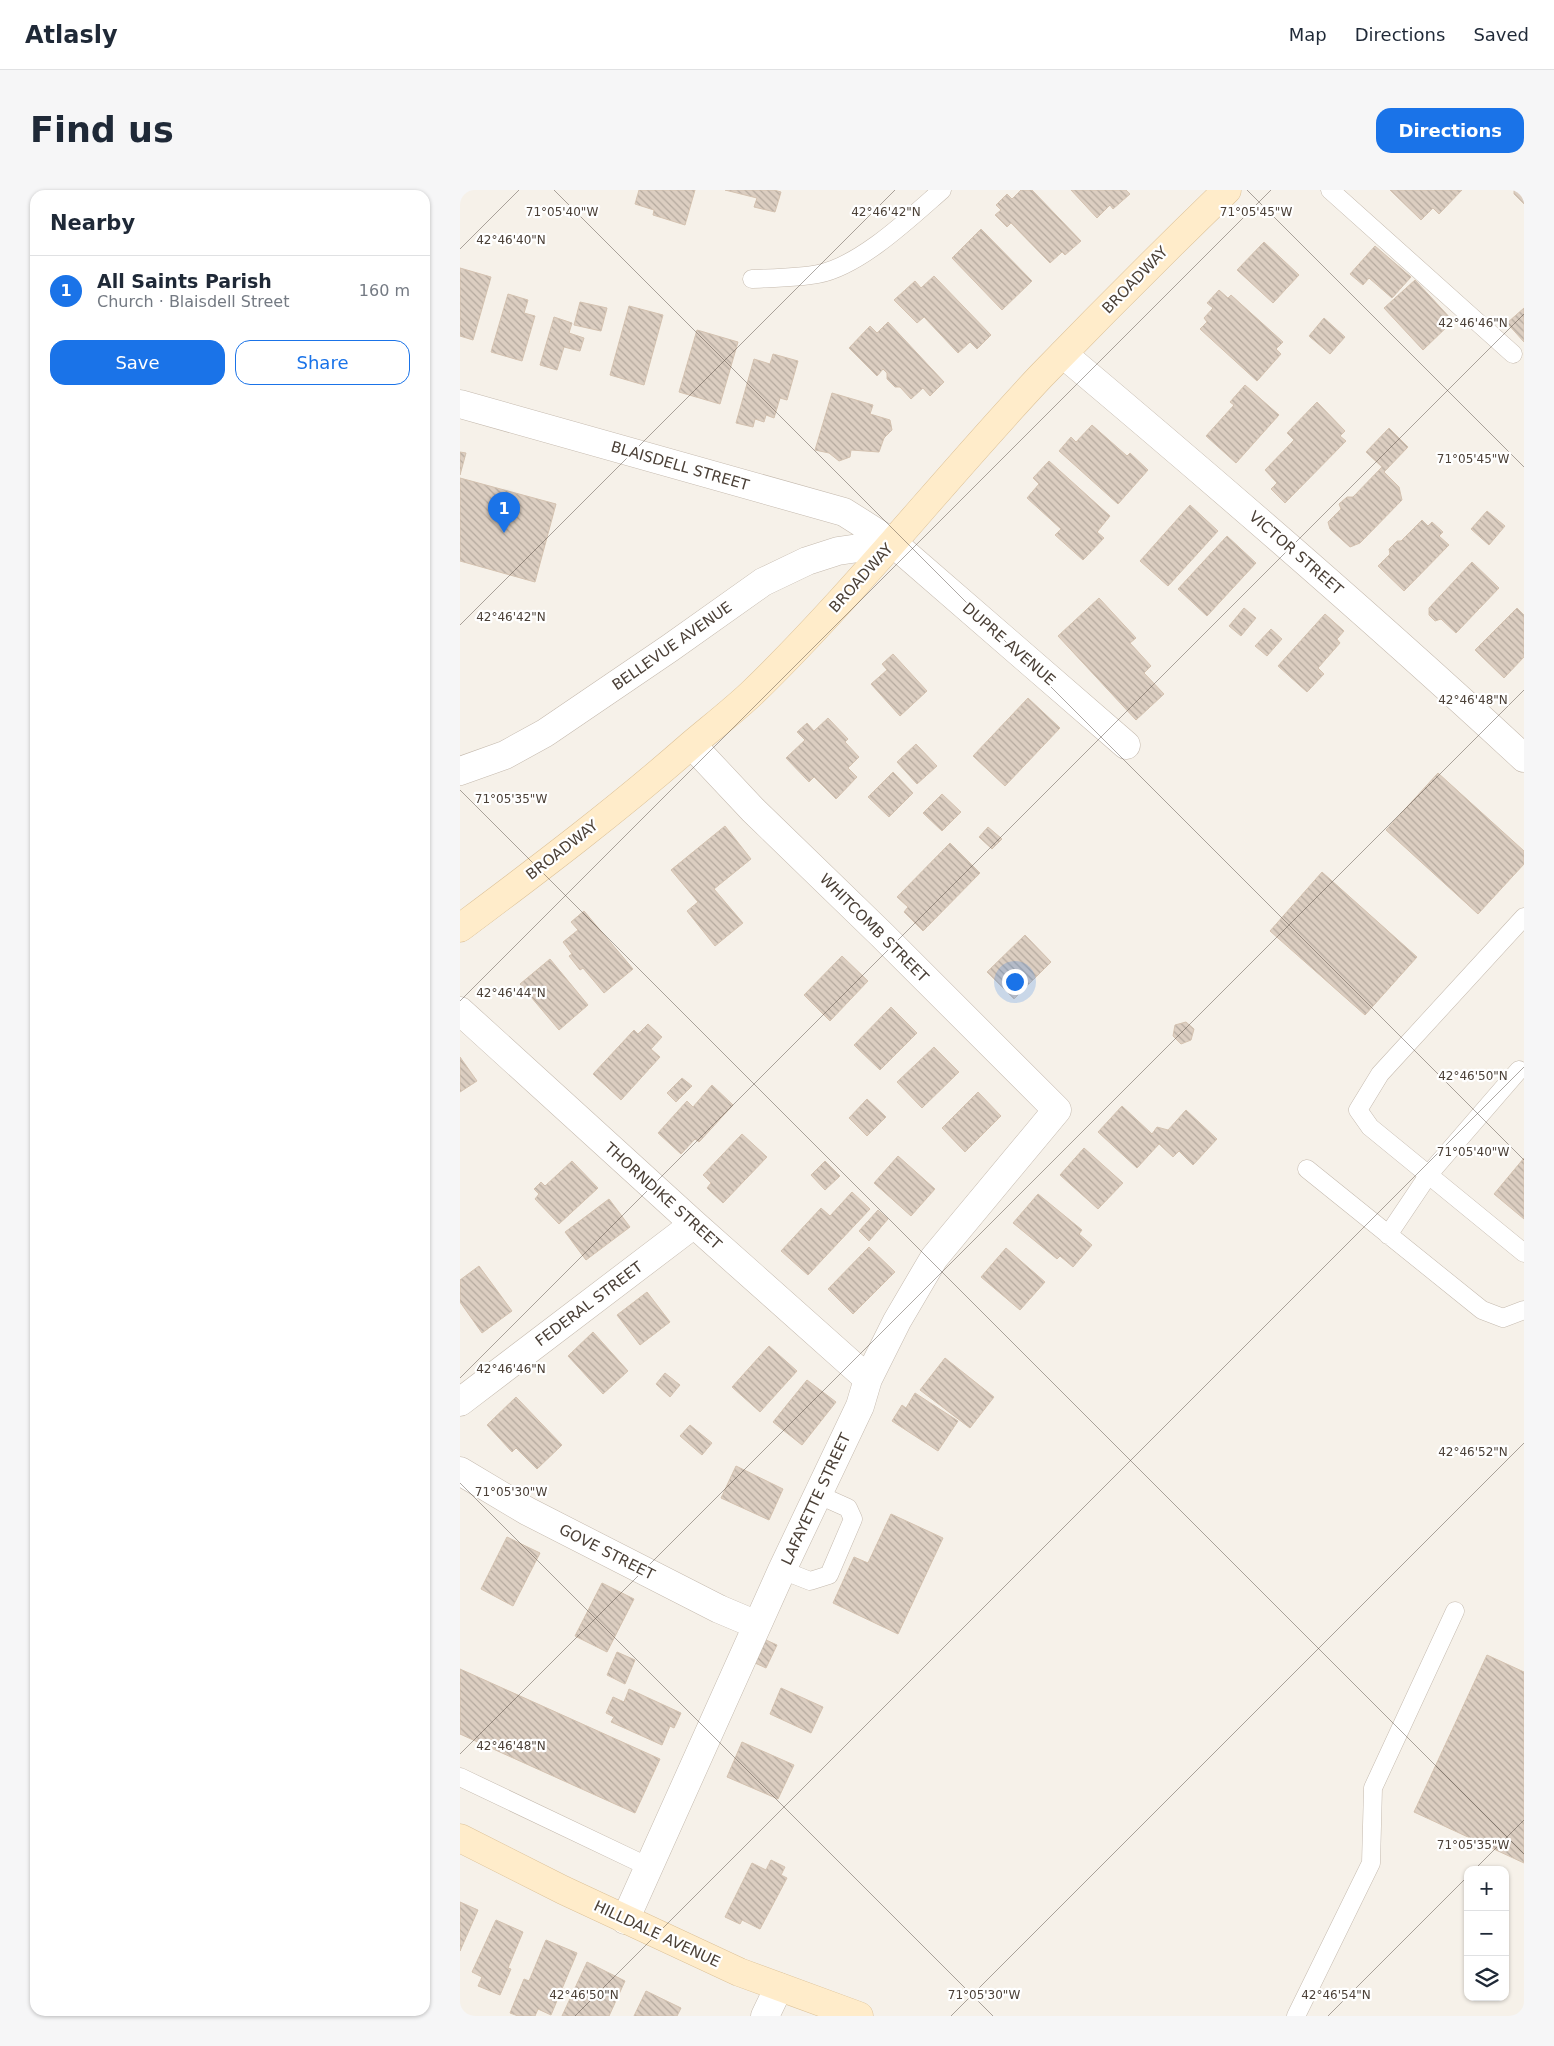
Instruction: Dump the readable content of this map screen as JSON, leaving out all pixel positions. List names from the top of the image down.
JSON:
{
  "streets": {
    "main road": ["BROADWAY", "HILLDALE AVENUE"],
    "street": [
      "BLAISDELL STREET",
      "VICTOR STREET",
      "DUPRE AVENUE",
      "BELLEVUE AVENUE",
      "WHITCOMB STREET",
      "THORNDIKE STREET",
      "FEDERAL STREET",
      "LAFAYETTE STREET",
      "GOVE STREET"
    ]
  },
  "crossings": [
    ["BROADWAY", "BLAISDELL STREET"],
    ["BROADWAY", "VICTOR STREET"],
    ["BROADWAY", "DUPRE AVENUE"],
    ["BROADWAY", "BELLEVUE AVENUE"],
    ["BROADWAY", "WHITCOMB STREET"],
    ["BLAISDELL STREET", "DUPRE AVENUE"],
    ["BLAISDELL STREET", "BELLEVUE AVENUE"],
    ["DUPRE AVENUE", "BELLEVUE AVENUE"],
    ["WHITCOMB STREET", "LAFAYETTE STREET"],
    ["THORNDIKE STREET", "FEDERAL STREET"],
    ["THORNDIKE STREET", "LAFAYETTE STREET"],
    ["LAFAYETTE STREET", "GOVE STREET"],
    ["LAFAYETTE STREET", "HILLDALE AVENUE"]
  ],
  "page": {
    "header": "Atlasly",
    "nav": ["Map", "Directions", "Saved"],
    "buttons": [
      "Directions",
      ["Save", "Share"]
    ],
    "title": "Find us",
    "heading": "Nearby",
    "list": [
      {
        "mark": "1",
        "name": "All Saints Parish",
        "note": "Church · Blaisdell Street",
        "value": "160 m"
      }
    ],
    "pins": "1",
    "map_buttons": ["+", "−"]
  },
  "coordinates": [
    "71°05'40\"W",
    "42°46'42\"N",
    "71°05'45\"W",
    "42°46'40\"N",
    "42°46'46\"N",
    "42°46'48\"N",
    "71°05'35\"W",
    "42°46'44\"N",
    "42°46'50\"N",
    "42°46'52\"N",
    "71°05'30\"W",
    "42°46'54\"N"
  ]
}
